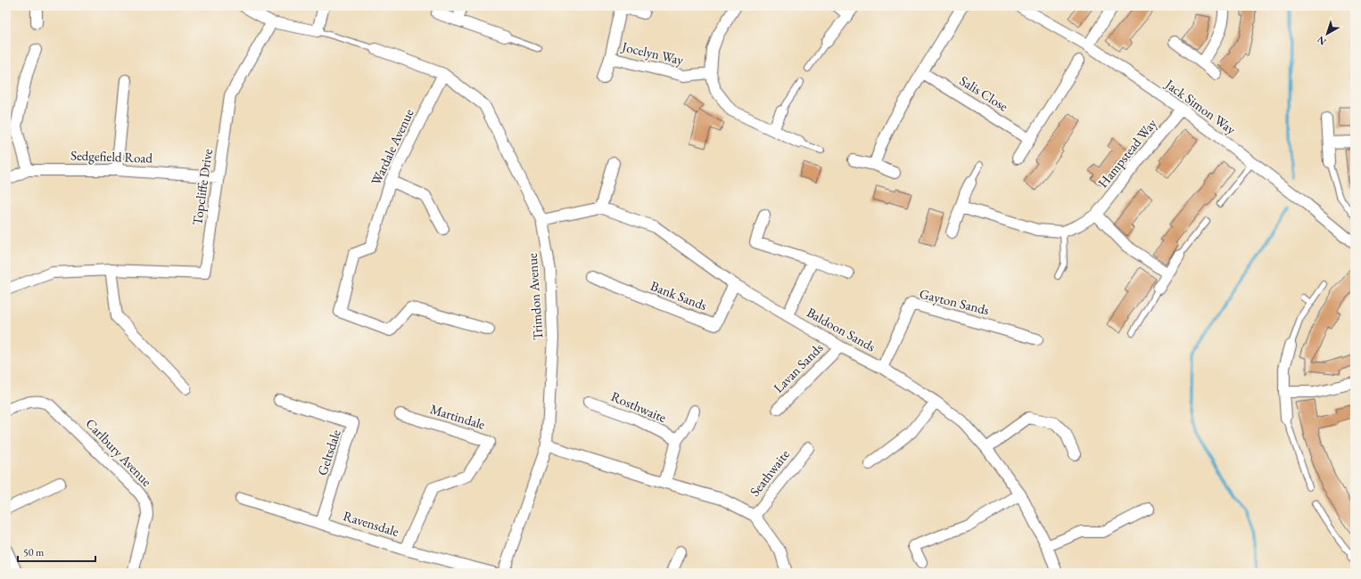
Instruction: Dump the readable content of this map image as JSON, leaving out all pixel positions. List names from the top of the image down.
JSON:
{
  "streets": {
    "street": [
      "Jocelyn Way",
      "Salis Close",
      "Jack Simon Way",
      "Wardale Avenue",
      "Hampstead Way",
      "Sedgefield Road",
      "Topcliffe Drive",
      "Bank Sands",
      "Trimdon Avenue",
      "Gayton Sands",
      "Baldoon Sands",
      "Lavan Sands",
      "Rosthwaite",
      "Martindale",
      "Carlbury Avenue",
      "Geltsdale",
      "Seathwaite",
      "Ravensdale"
    ]
  },
  "crossings": [
    ["Jack Simon Way", "Hampstead Way"],
    ["Wardale Avenue", "Trimdon Avenue"],
    ["Sedgefield Road", "Topcliffe Drive"],
    ["Bank Sands", "Baldoon Sands"],
    ["Trimdon Avenue", "Baldoon Sands"],
    ["Gayton Sands", "Baldoon Sands"],
    ["Baldoon Sands", "Lavan Sands"],
    ["Martindale", "Ravensdale"],
    ["Geltsdale", "Ravensdale"]
  ],
  "scale_bar": "50 m",
  "north": "bottom left"
}
